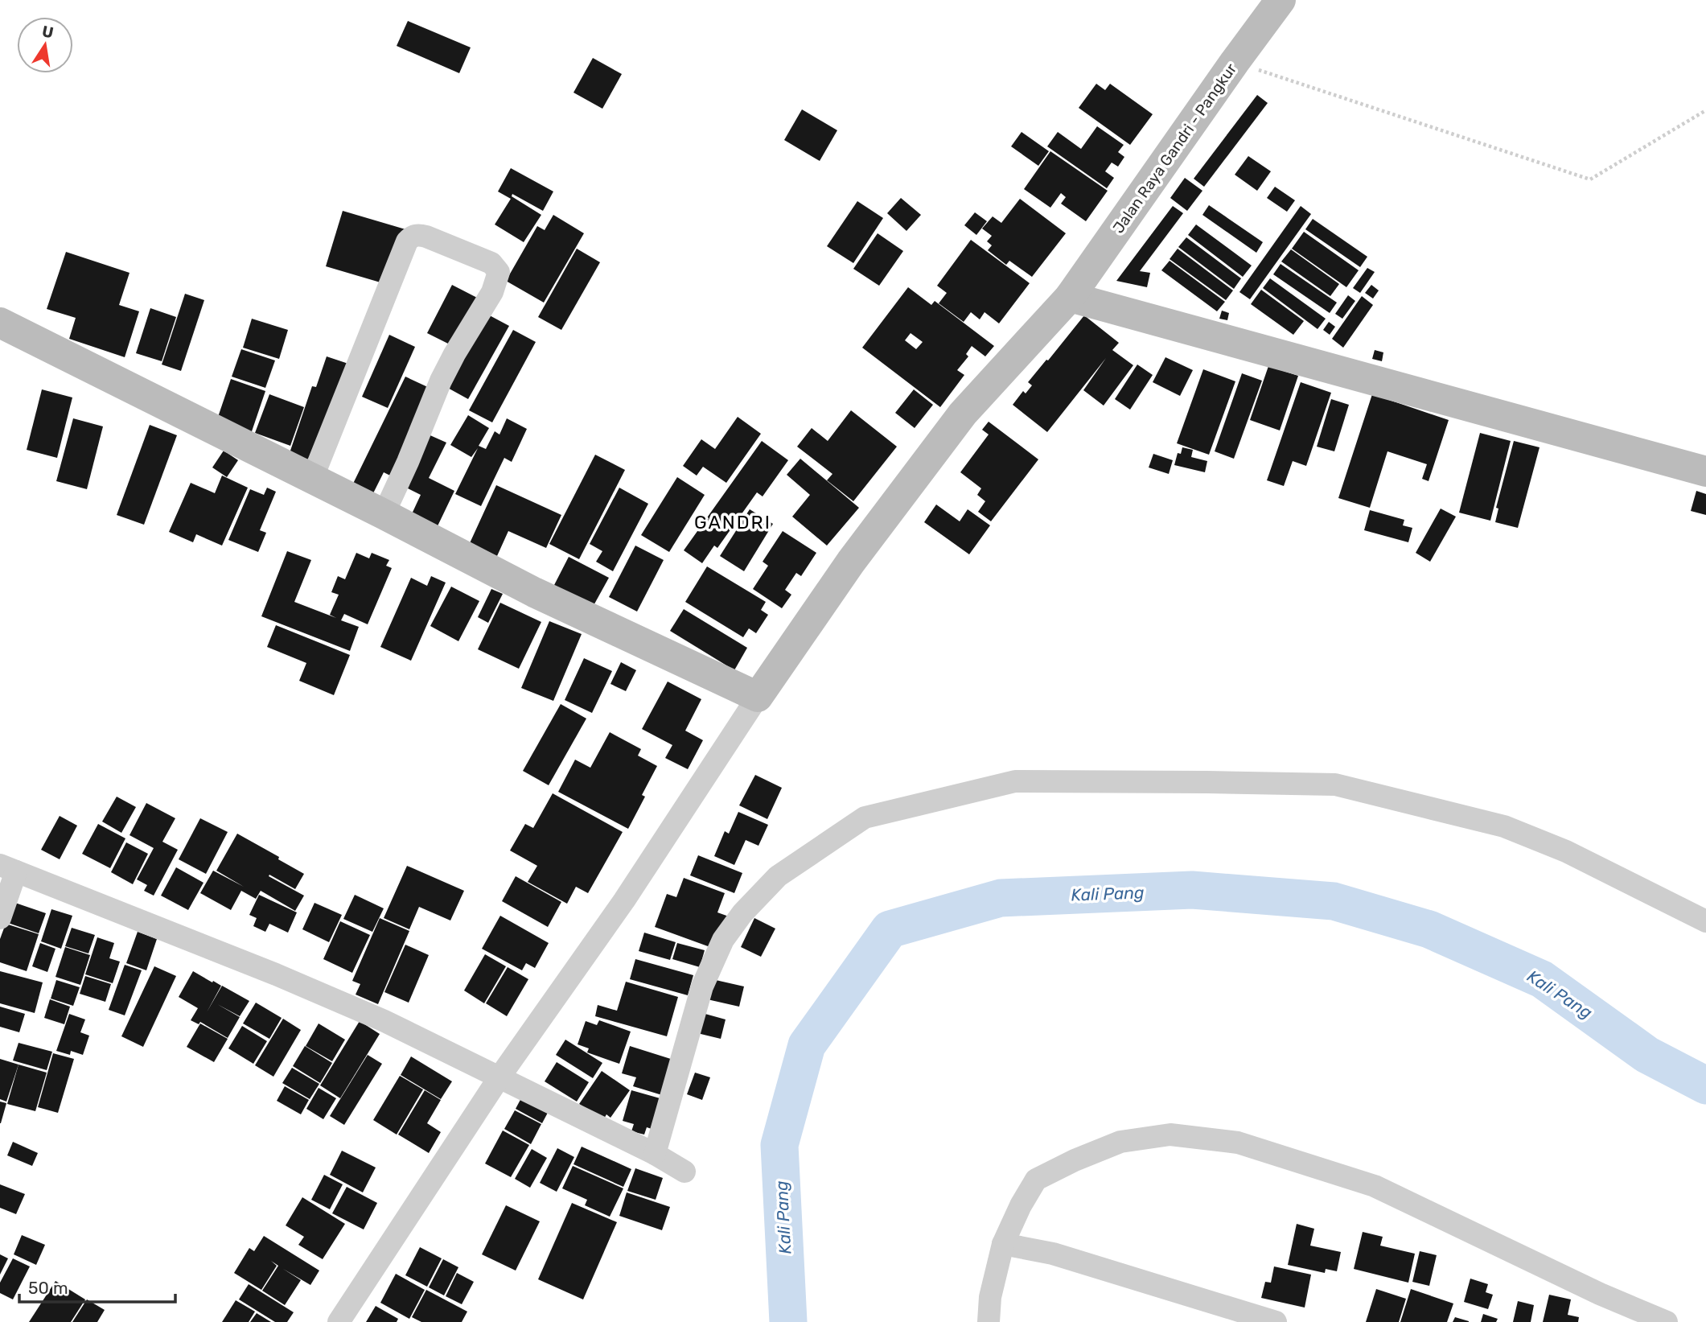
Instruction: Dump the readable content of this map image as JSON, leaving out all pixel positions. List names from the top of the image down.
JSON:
{
  "streets": {
    "street": ["Jalan Raya Gandri - Pangkur"]
  },
  "districts": ["GANDRI"],
  "water": ["Kali Pang"],
  "scale_bar": "50 m",
  "north": "top"
}
